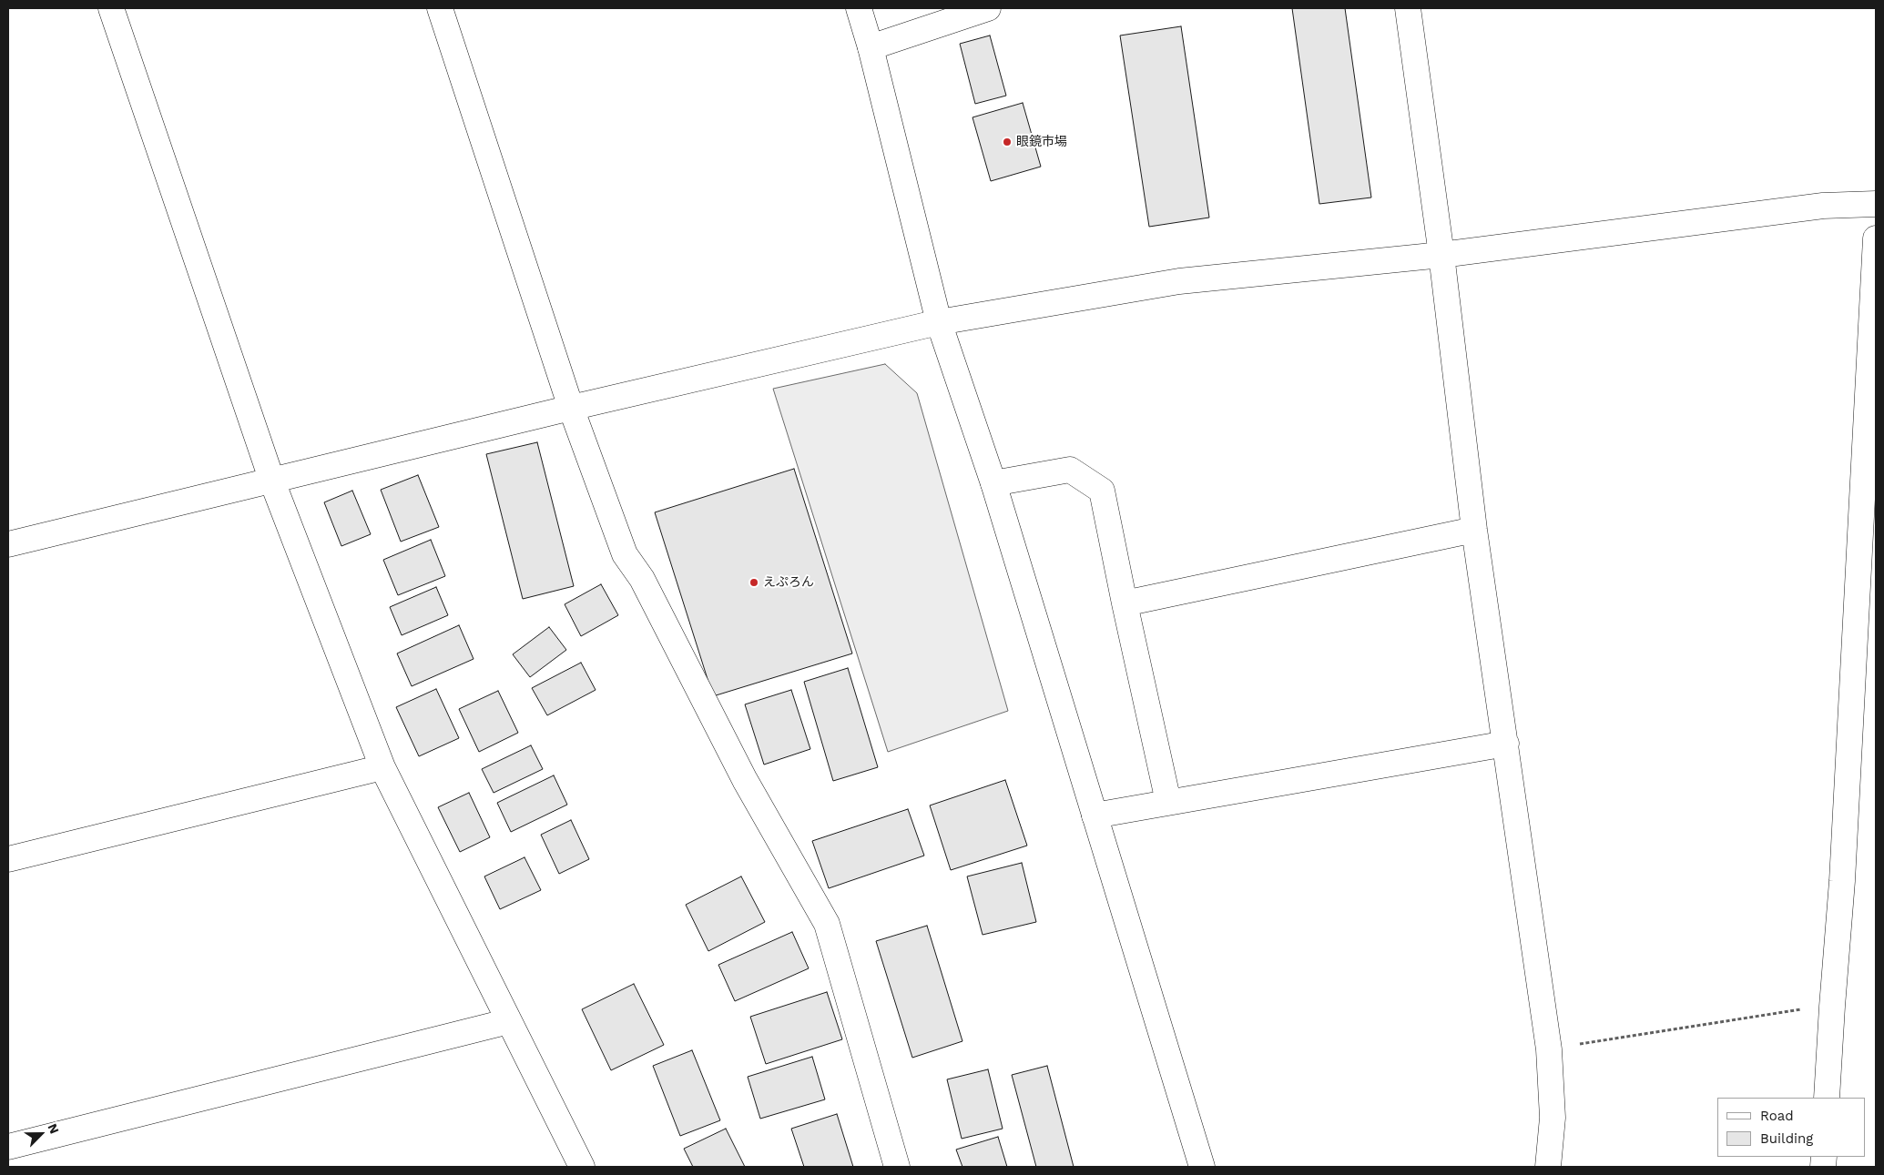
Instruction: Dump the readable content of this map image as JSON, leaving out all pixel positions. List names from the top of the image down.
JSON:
{
  "places": ["眼鏡市場", "えぷろん"],
  "legend": ["Road", "Building"],
  "north": "top right"
}
